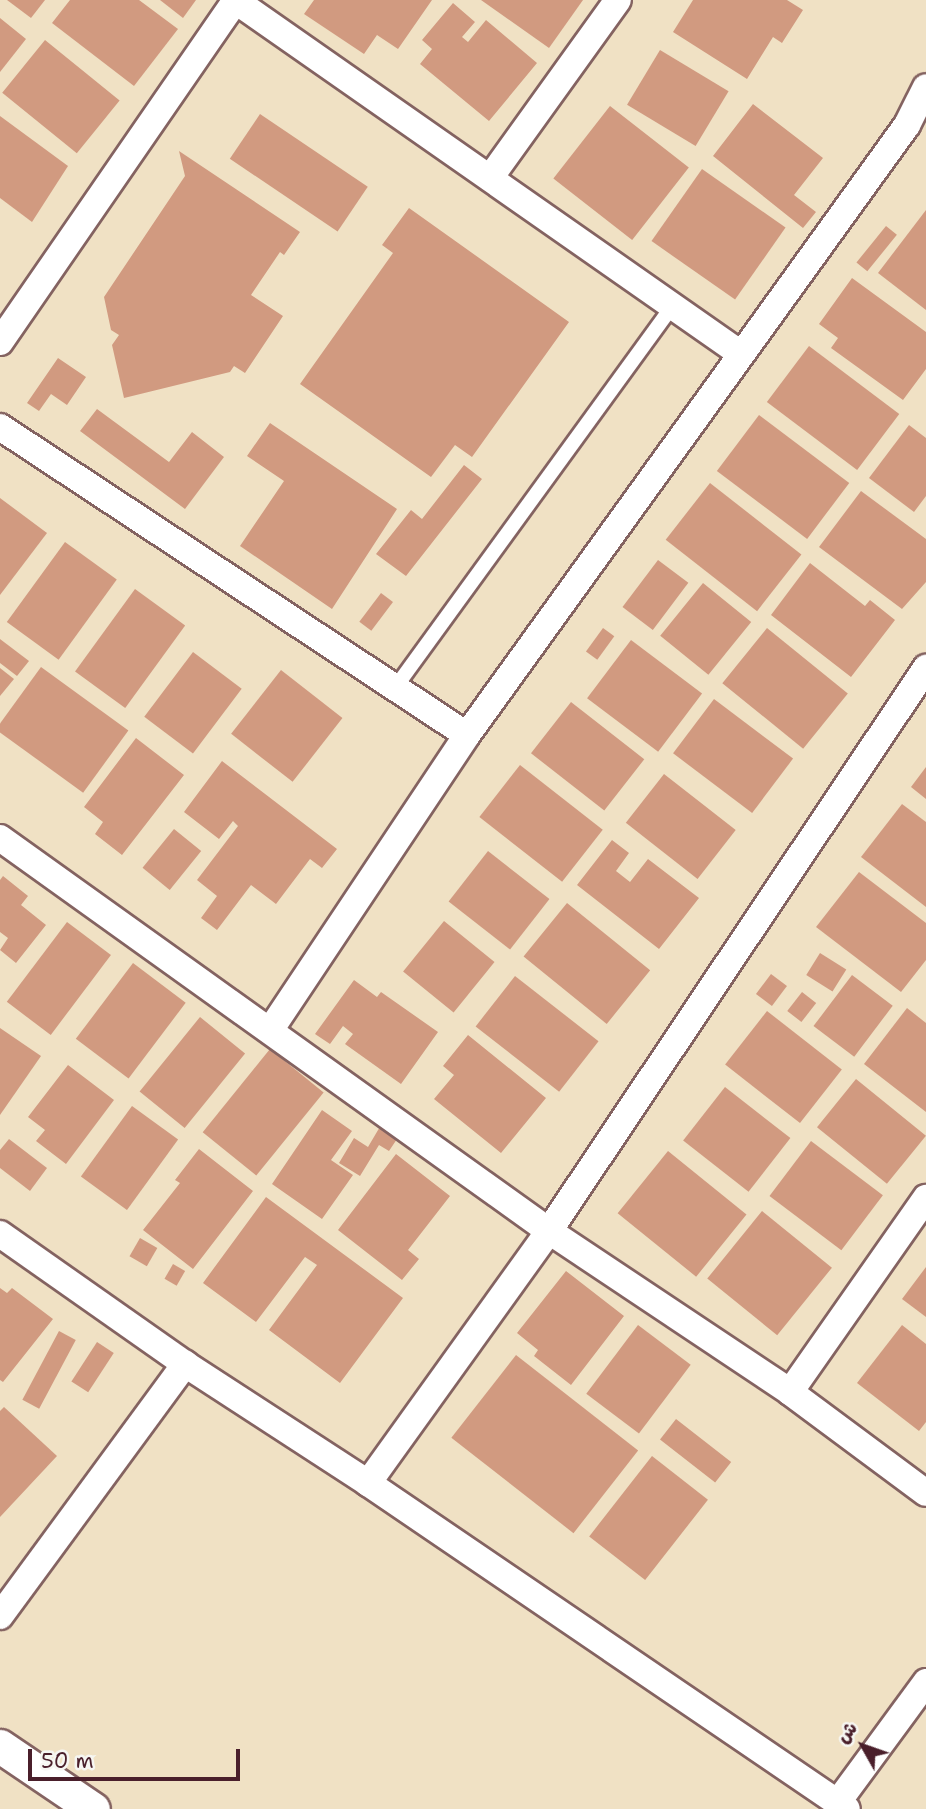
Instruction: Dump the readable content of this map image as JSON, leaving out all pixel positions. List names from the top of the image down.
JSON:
{
  "scale_bar": "50 m",
  "north": "top left"
}
